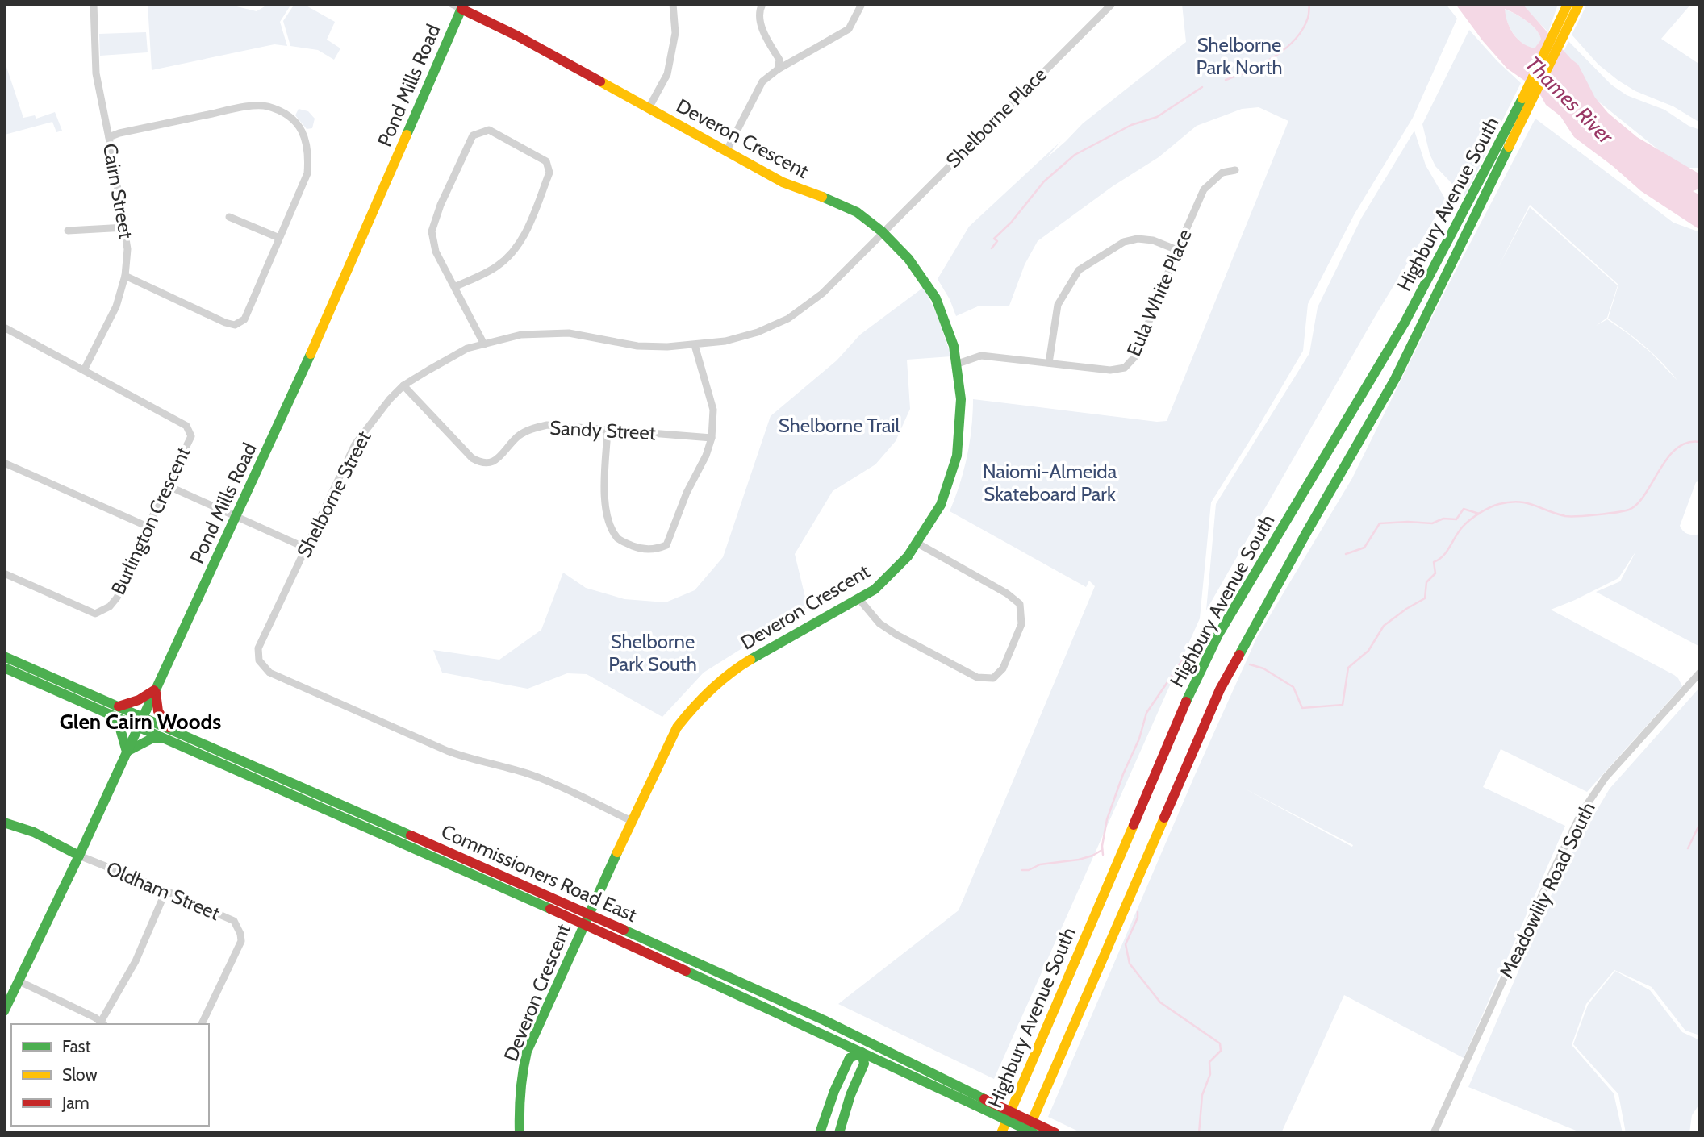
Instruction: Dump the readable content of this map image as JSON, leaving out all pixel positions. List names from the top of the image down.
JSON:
{
  "streets": {
    "main road": [
      "Pond Mills Road",
      "Deveron Crescent",
      "Highbury Avenue South",
      "Commissioners Road East"
    ],
    "street": [
      "Shelborne Place",
      "Cairn Street",
      "Eula White Place",
      "Sandy Street",
      "Shelborne Street",
      "Burlington Crescent",
      "Meadowlily Road South",
      "Oldham Street"
    ]
  },
  "crossings": [
    ["Pond Mills Road", "Deveron Crescent"],
    ["Pond Mills Road", "Commissioners Road East"],
    ["Pond Mills Road", "Oldham Street"],
    ["Shelborne Place", "Deveron Crescent"],
    ["Shelborne Place", "Shelborne Street"],
    ["Deveron Crescent", "Eula White Place"],
    ["Deveron Crescent", "Shelborne Street"],
    ["Deveron Crescent", "Commissioners Road East"],
    ["Cairn Street", "Burlington Crescent"],
    ["Sandy Street", "Shelborne Street"]
  ],
  "districts": ["Glen Cairn Woods"],
  "water": ["Thames River"],
  "parks": [
    "Shelborne Park North",
    "Shelborne Trail",
    "Naiomi-Almeida Skateboard Park",
    "Shelborne Park South"
  ],
  "legend": ["Fast", "Slow", "Jam"]
}
